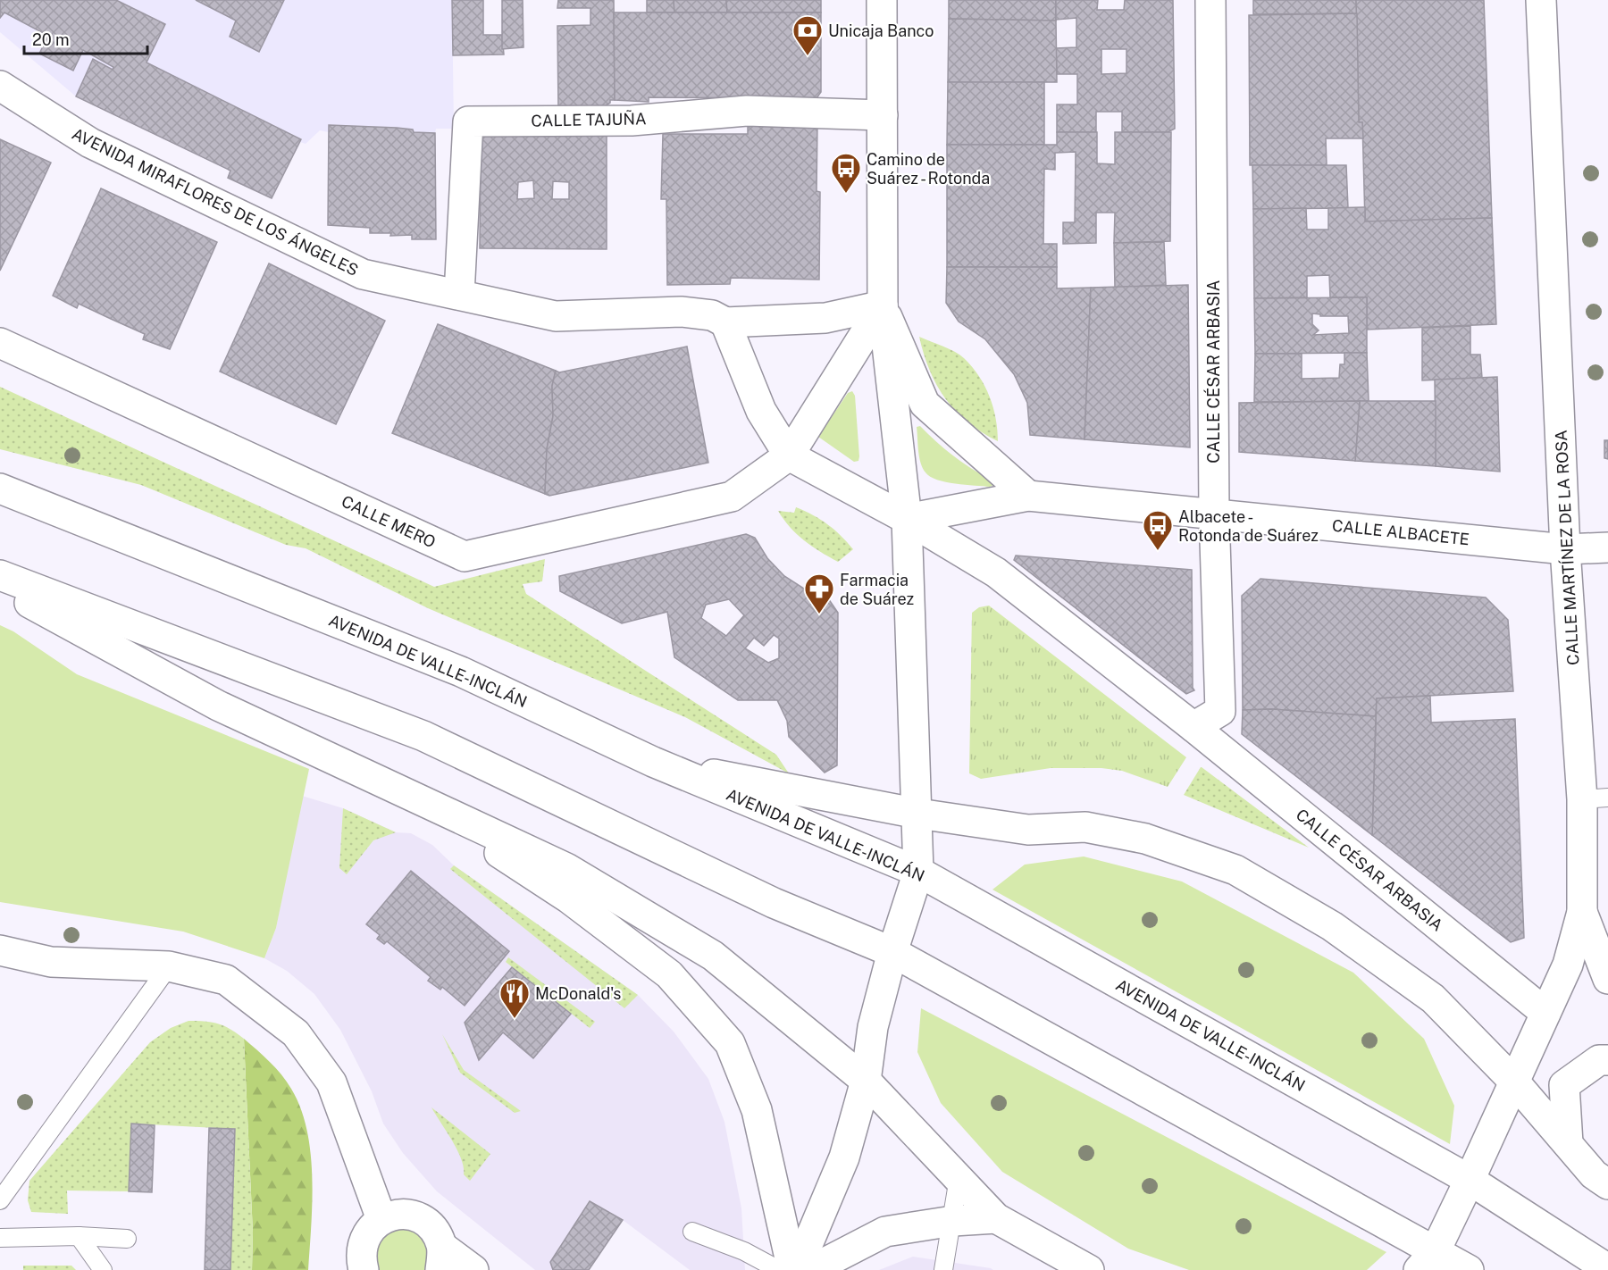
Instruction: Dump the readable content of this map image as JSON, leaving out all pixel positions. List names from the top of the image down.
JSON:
{
  "streets": {
    "main road": [
      "CALLE TAJUÑA",
      "AVENIDA MIRAFLORES DE LOS ÁNGELES",
      "CALLE CÉSAR ARBASIA",
      "CALLE MERO",
      "CALLE ALBACETE",
      "CALLE MARTÍNEZ DE LA ROSA",
      "AVENIDA DE VALLE-INCLÁN"
    ]
  },
  "crossings": [
    ["CALLE TAJUÑA", "AVENIDA MIRAFLORES DE LOS ÁNGELES"],
    ["CALLE CÉSAR ARBASIA", "CALLE MERO"],
    ["CALLE CÉSAR ARBASIA", "CALLE ALBACETE"],
    ["CALLE CÉSAR ARBASIA", "CALLE MARTÍNEZ DE LA ROSA"],
    ["CALLE ALBACETE", "CALLE MARTÍNEZ DE LA ROSA"],
    ["CALLE MARTÍNEZ DE LA ROSA", "AVENIDA DE VALLE-INCLÁN"]
  ],
  "places": {
    "bank": ["Unicaja Banco"],
    "bus stop": ["Camino de Suárez - Rotonda", "Albacete - Rotonda de Suárez"],
    "pharmacy": ["Farmacia de Suárez"],
    "restaurant": ["McDonald's"]
  },
  "scale_bar": "20 m"
}
